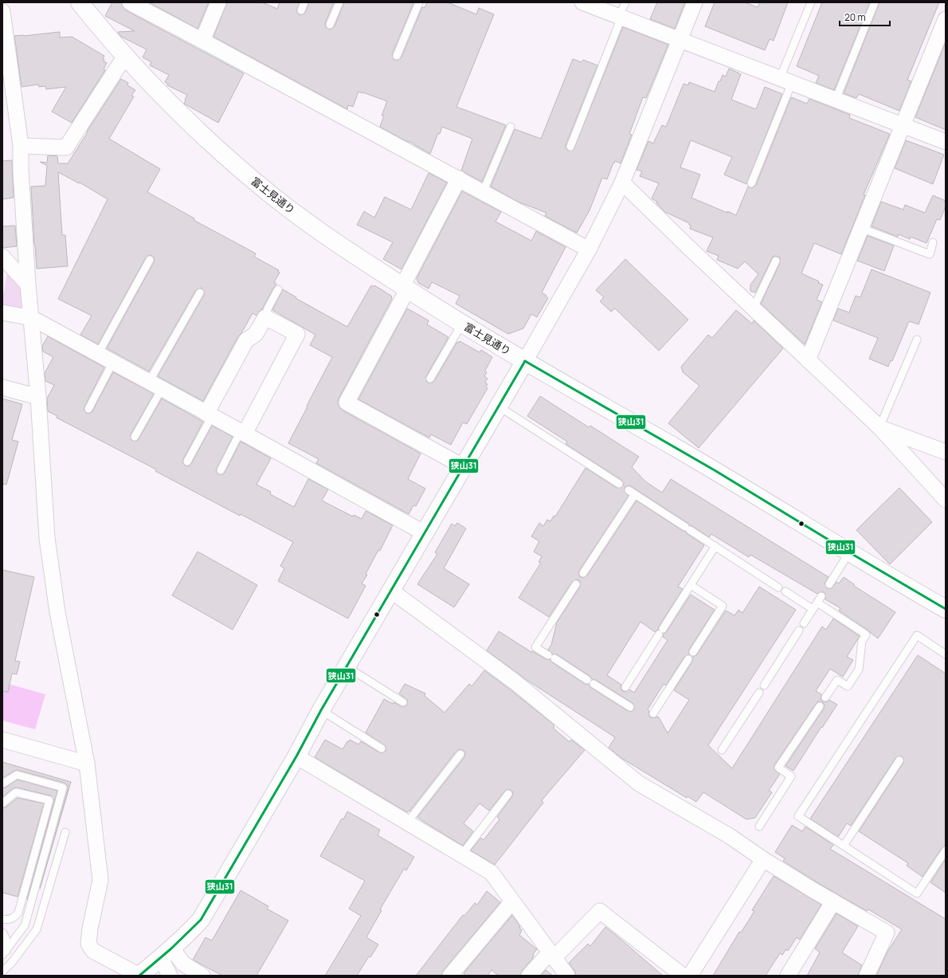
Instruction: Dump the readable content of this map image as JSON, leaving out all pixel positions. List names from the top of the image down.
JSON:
{
  "streets": {
    "street": ["富士見通り"]
  },
  "lines": ["transit line 狭山31"],
  "scale_bar": "20 m"
}
